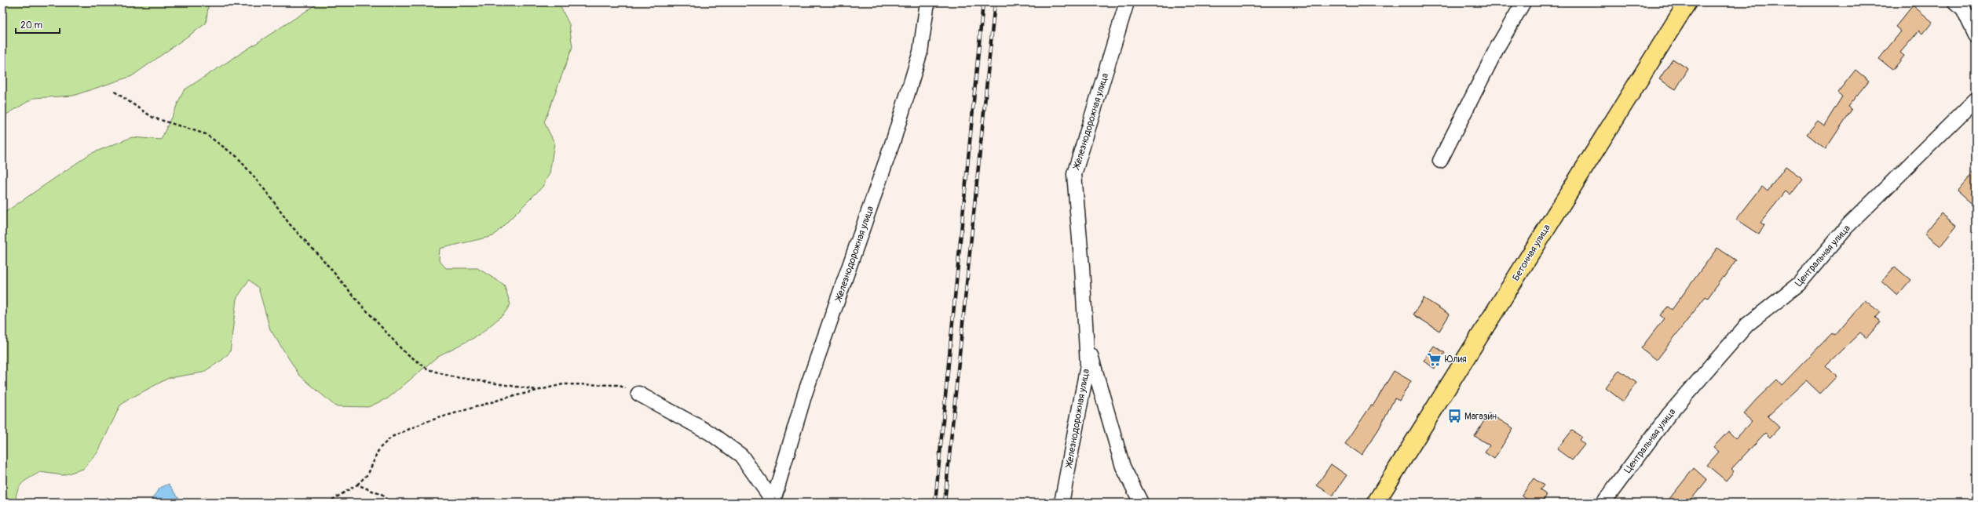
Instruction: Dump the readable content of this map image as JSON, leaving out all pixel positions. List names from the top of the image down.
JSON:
{
  "streets": {
    "main road": ["Бетонная улица"],
    "street": ["Железнодорожная улица", "Центральная улица"]
  },
  "places": {
    "supermarket": ["Юлия"],
    "bus stop": ["Магазин"]
  },
  "scale_bar": "20 m"
}
